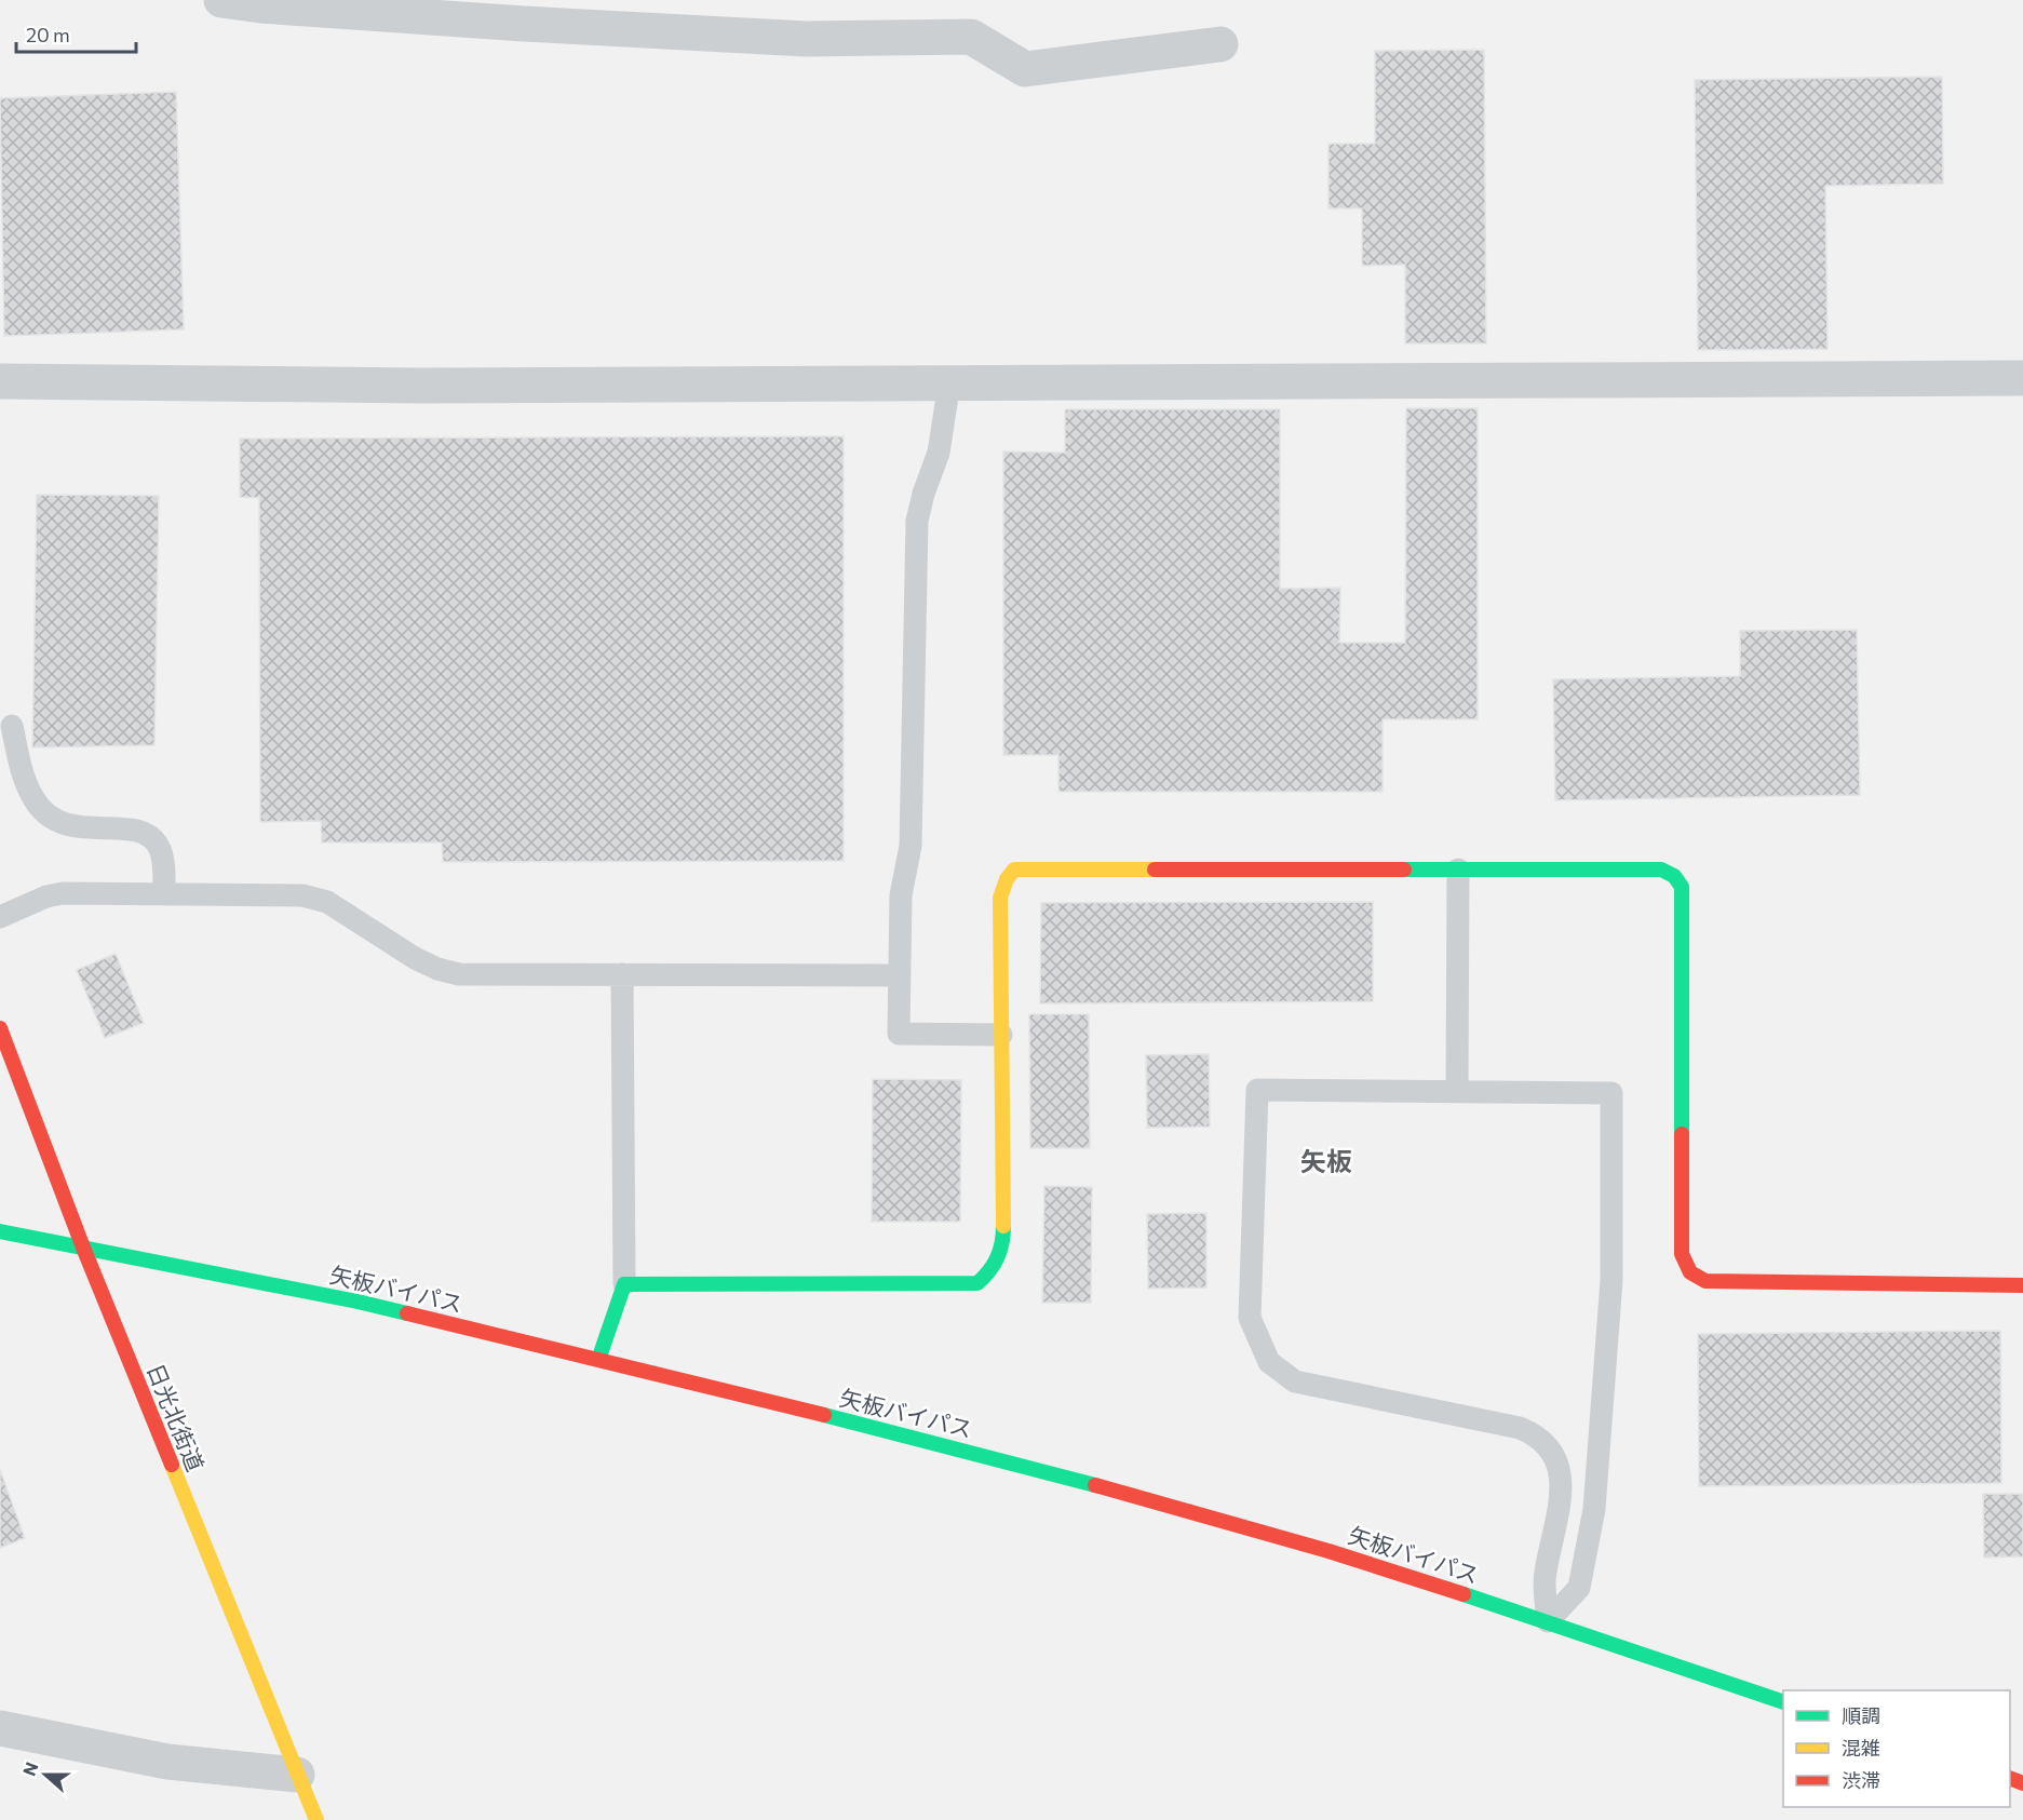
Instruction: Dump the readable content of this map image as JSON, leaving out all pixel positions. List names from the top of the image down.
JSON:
{
  "streets": {
    "main road": ["矢板バイパス", "日光北街道"]
  },
  "crossings": [
    ["矢板バイパス", "日光北街道"]
  ],
  "districts": ["矢板"],
  "legend": ["順調", "混雑", "渋滞"],
  "scale_bar": "20 m",
  "north": "left"
}
